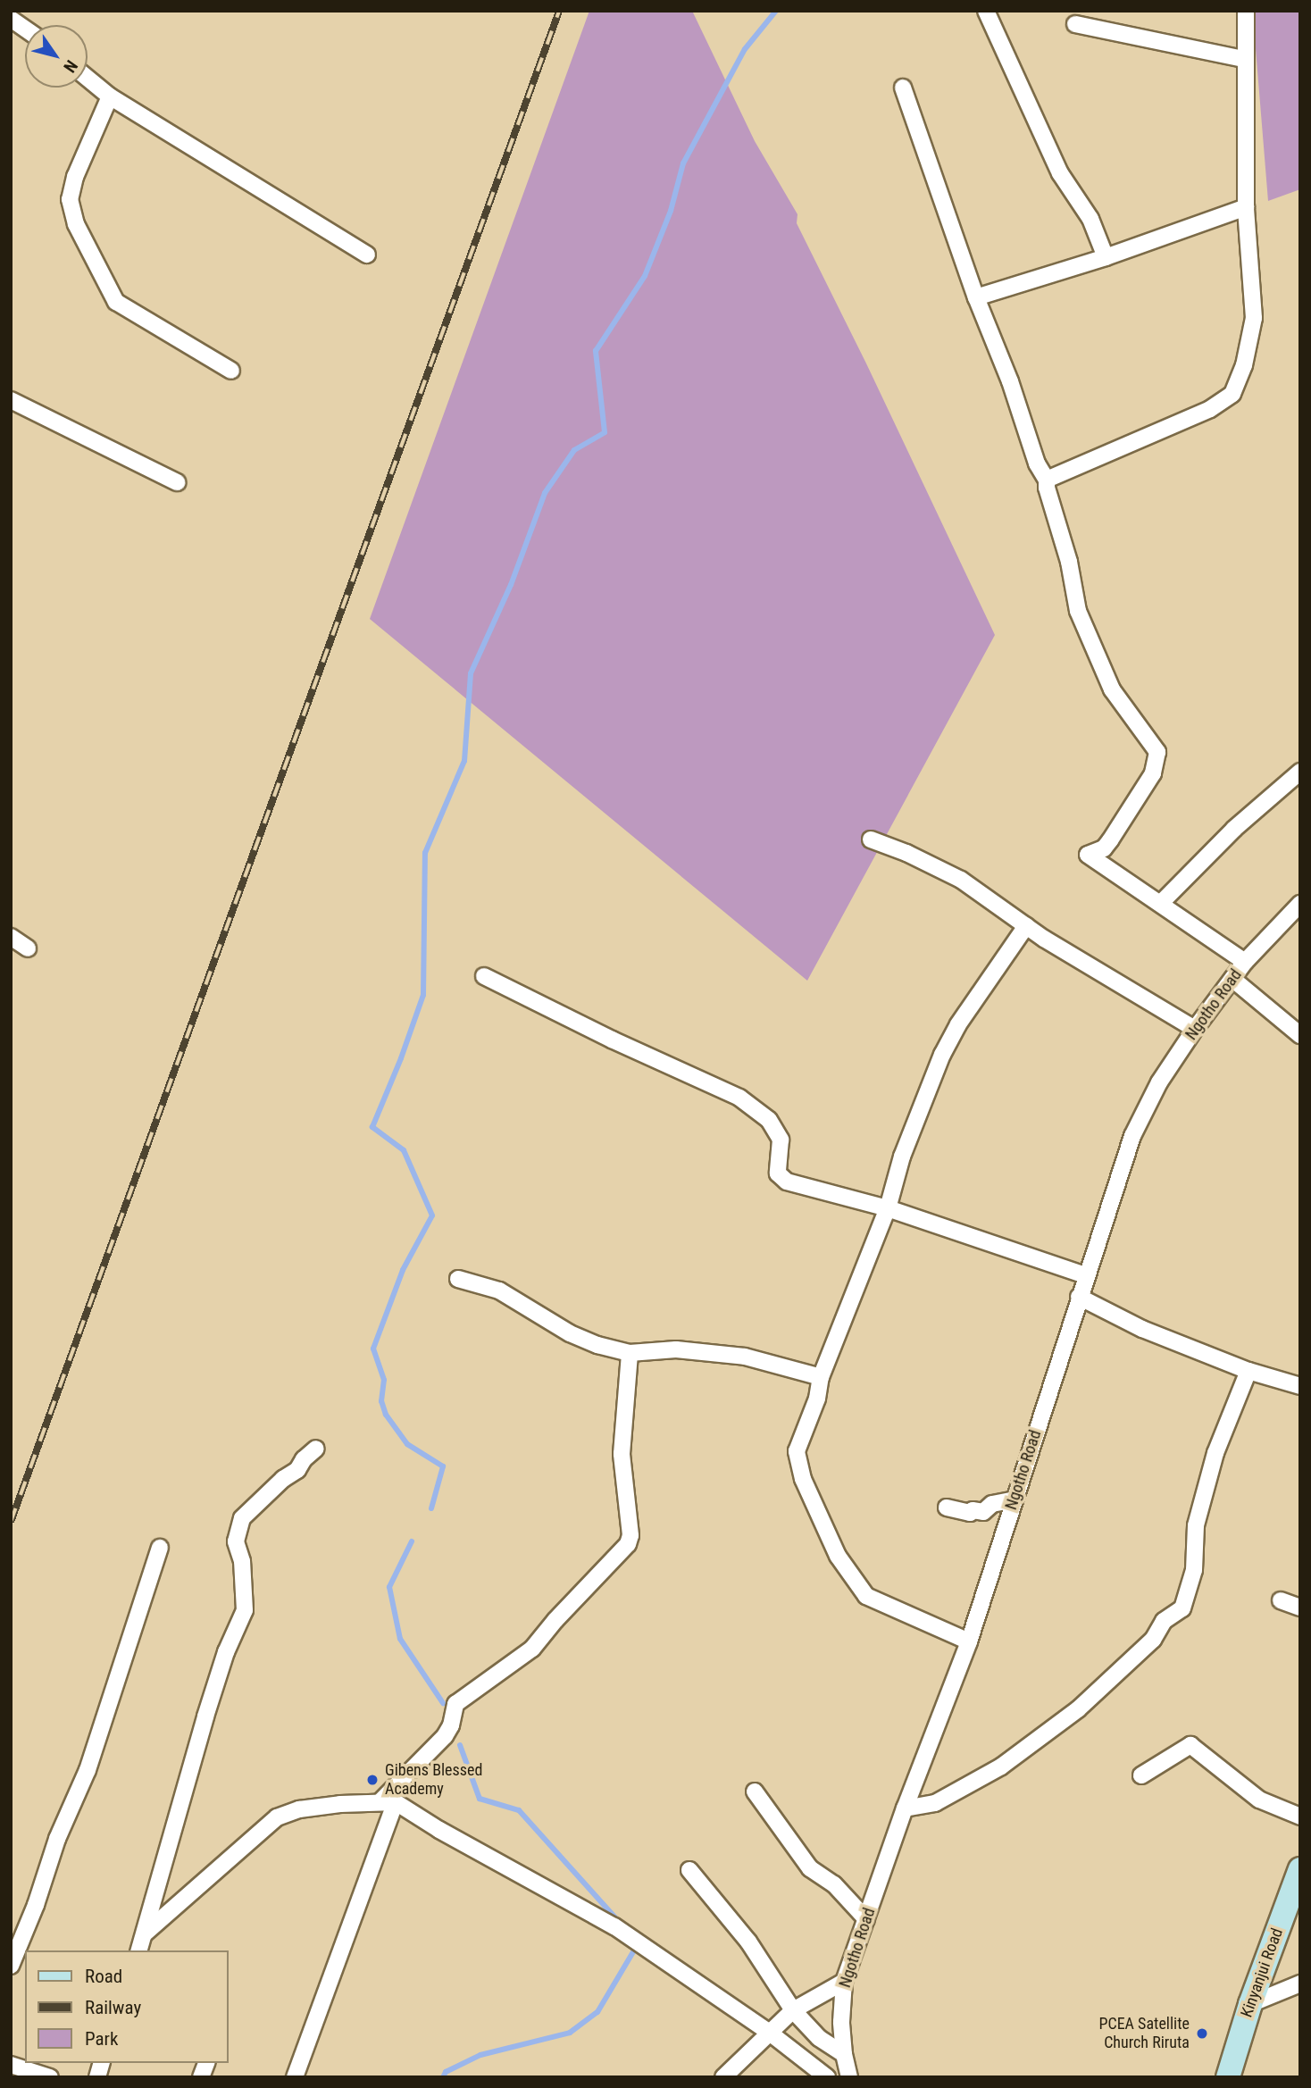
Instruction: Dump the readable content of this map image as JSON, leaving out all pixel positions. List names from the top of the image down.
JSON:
{
  "streets": {
    "main road": ["Kinyanjui Road"],
    "street": ["Ngotho Road"]
  },
  "places": ["Gibens Blessed Academy", "PCEA Satellite Church Riruta"],
  "legend": ["Road", "Railway", "Park"],
  "north": "bottom right"
}
